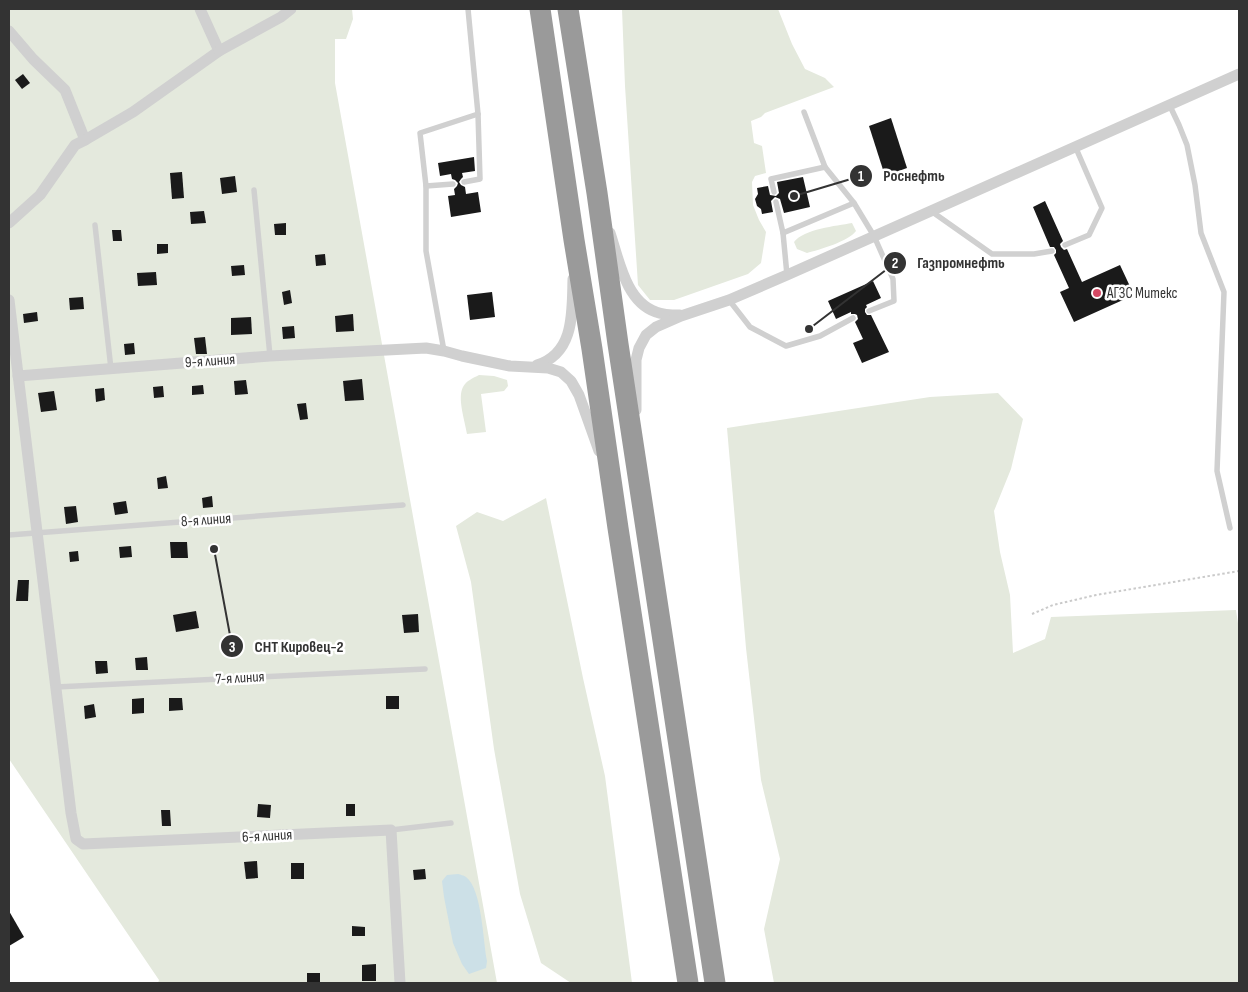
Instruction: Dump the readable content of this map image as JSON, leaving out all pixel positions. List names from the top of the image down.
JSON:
{
  "streets": {
    "street": ["9-я линия", "6-я линия"],
    "lane": ["8-я линия", "7-я линия"]
  },
  "crossings": [
    ["7-я линия", "6-я линия"]
  ],
  "places": [
    "Роснефть",
    "АГЗС Митекс",
    "Газпромнефть",
    "СНТ Кировец-2"
  ]
}
